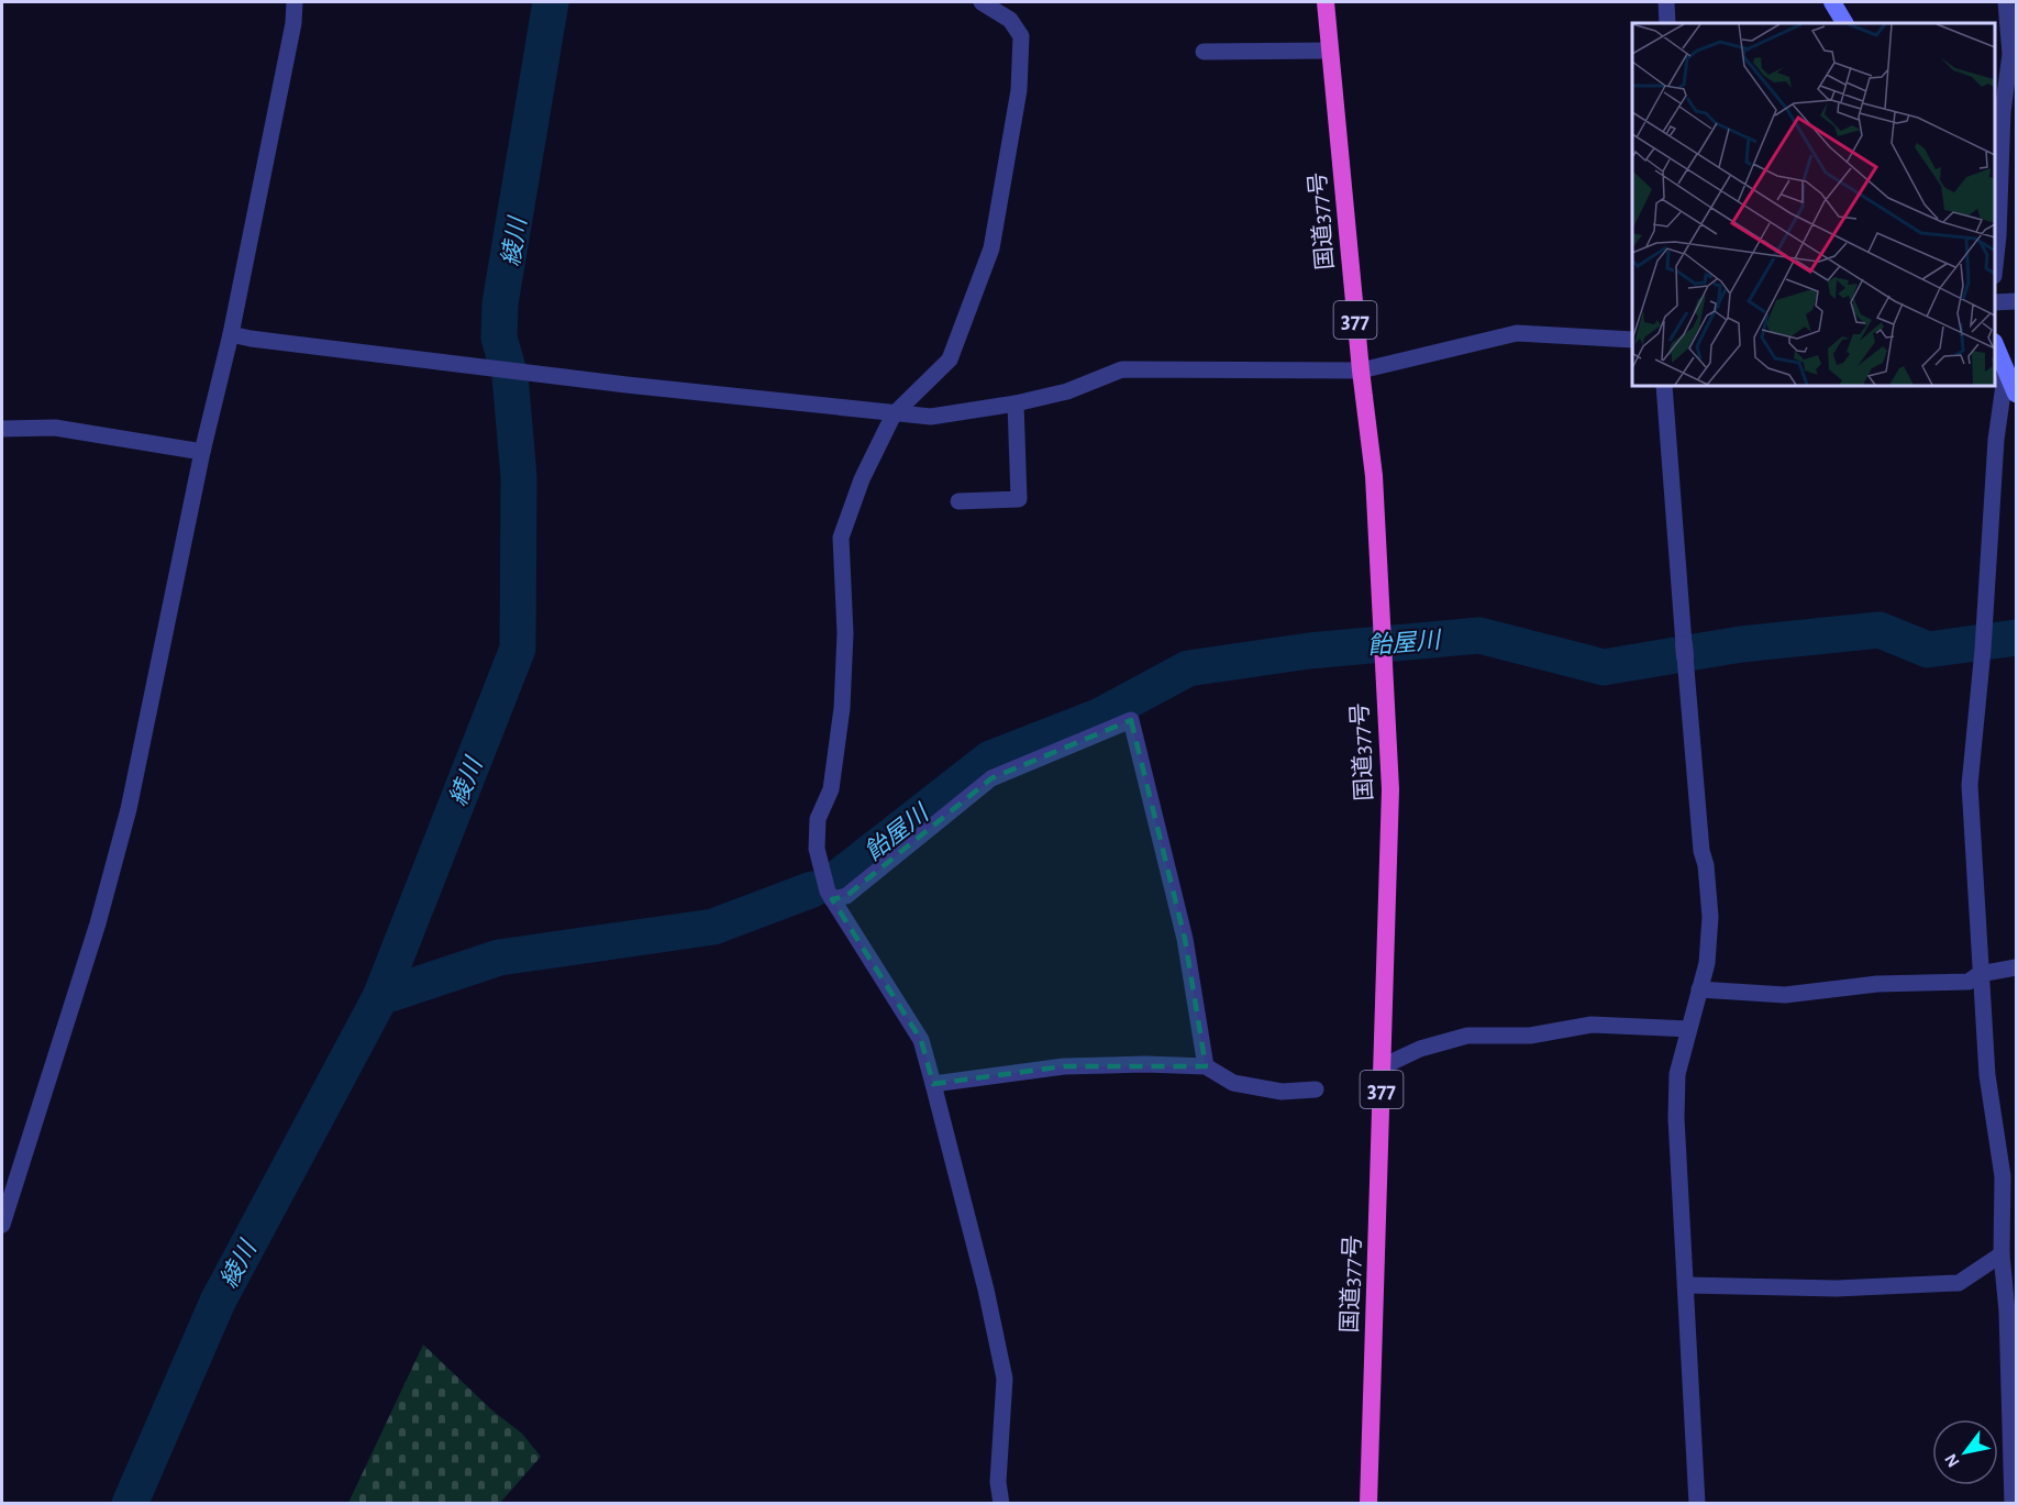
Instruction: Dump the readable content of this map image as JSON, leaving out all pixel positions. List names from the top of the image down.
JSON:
{
  "streets": {
    "highway": ["国道377号", "377"]
  },
  "water": ["綾川", "飴屋川"],
  "north": "bottom left"
}
